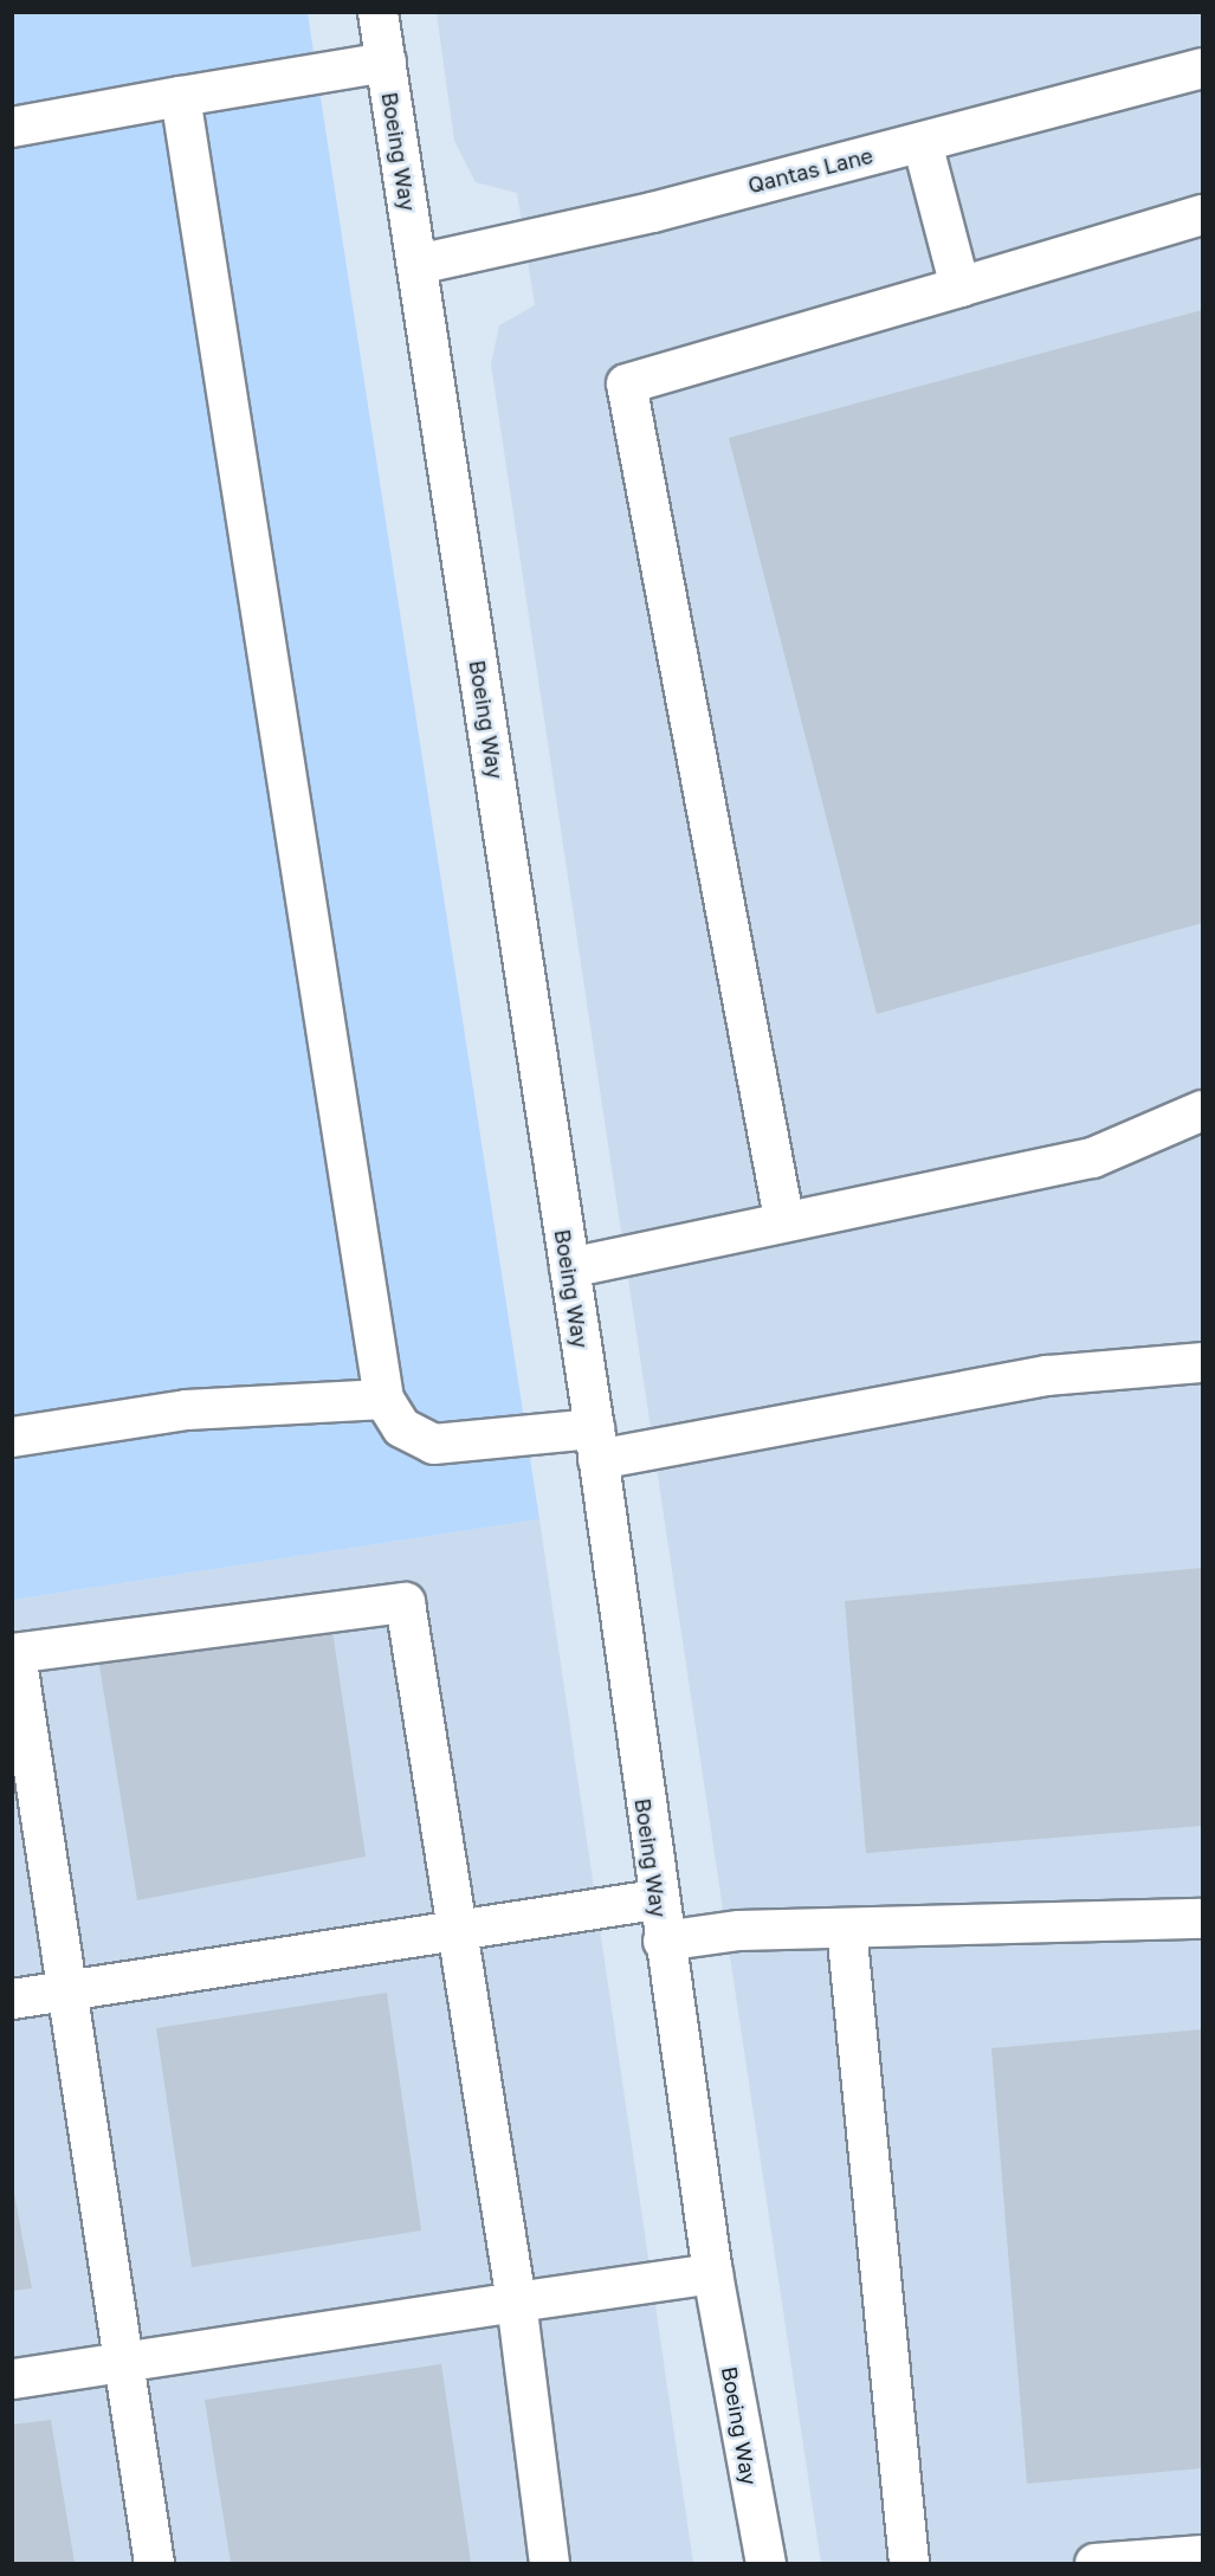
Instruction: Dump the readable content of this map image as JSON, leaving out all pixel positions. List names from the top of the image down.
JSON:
{
  "streets": {
    "street": ["Boeing Way", "Qantas Lane"]
  },
  "crossings": [
    ["Boeing Way", "Qantas Lane"]
  ]
}
